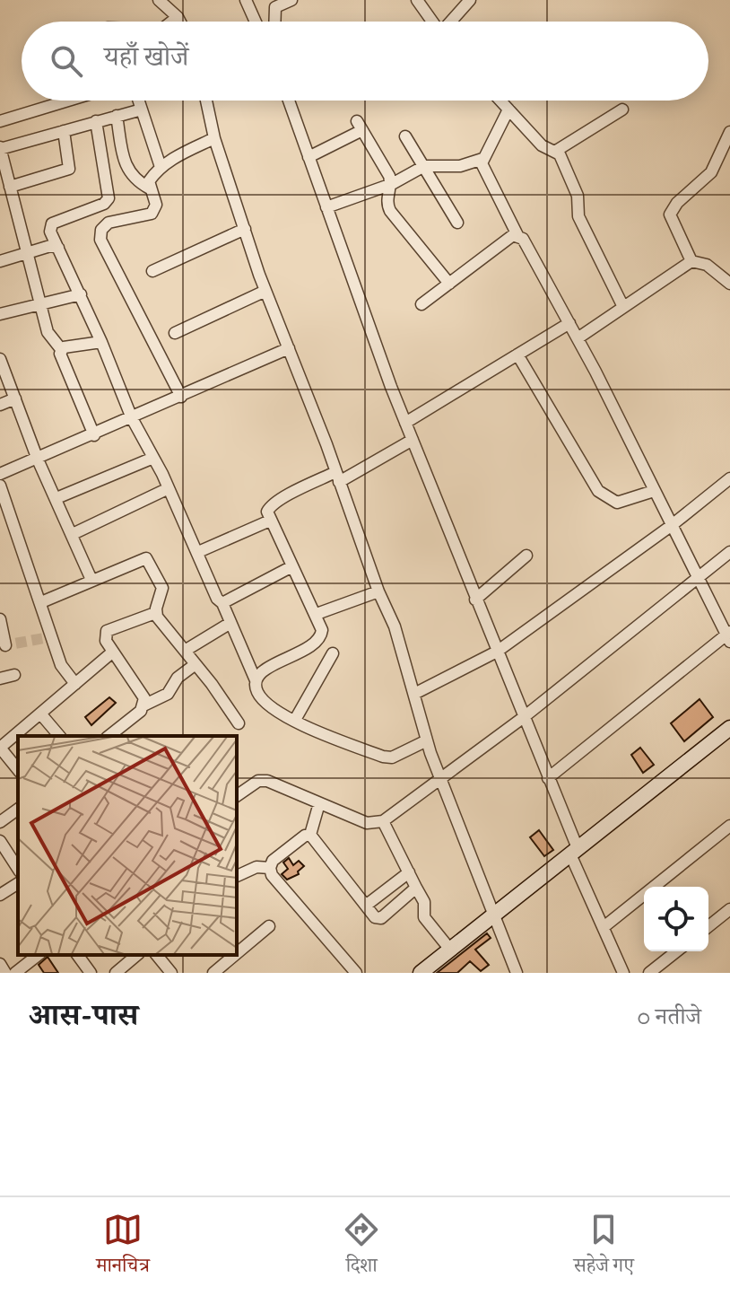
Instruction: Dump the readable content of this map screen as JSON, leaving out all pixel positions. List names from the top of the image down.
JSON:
{
  "page": {
    "search": "यहाँ खोजें",
    "heading": ["आस-पास", "0 नतीजे"],
    "nav": ["मानचित्र", "दिशा", "सहेजे गए"]
  }
}
